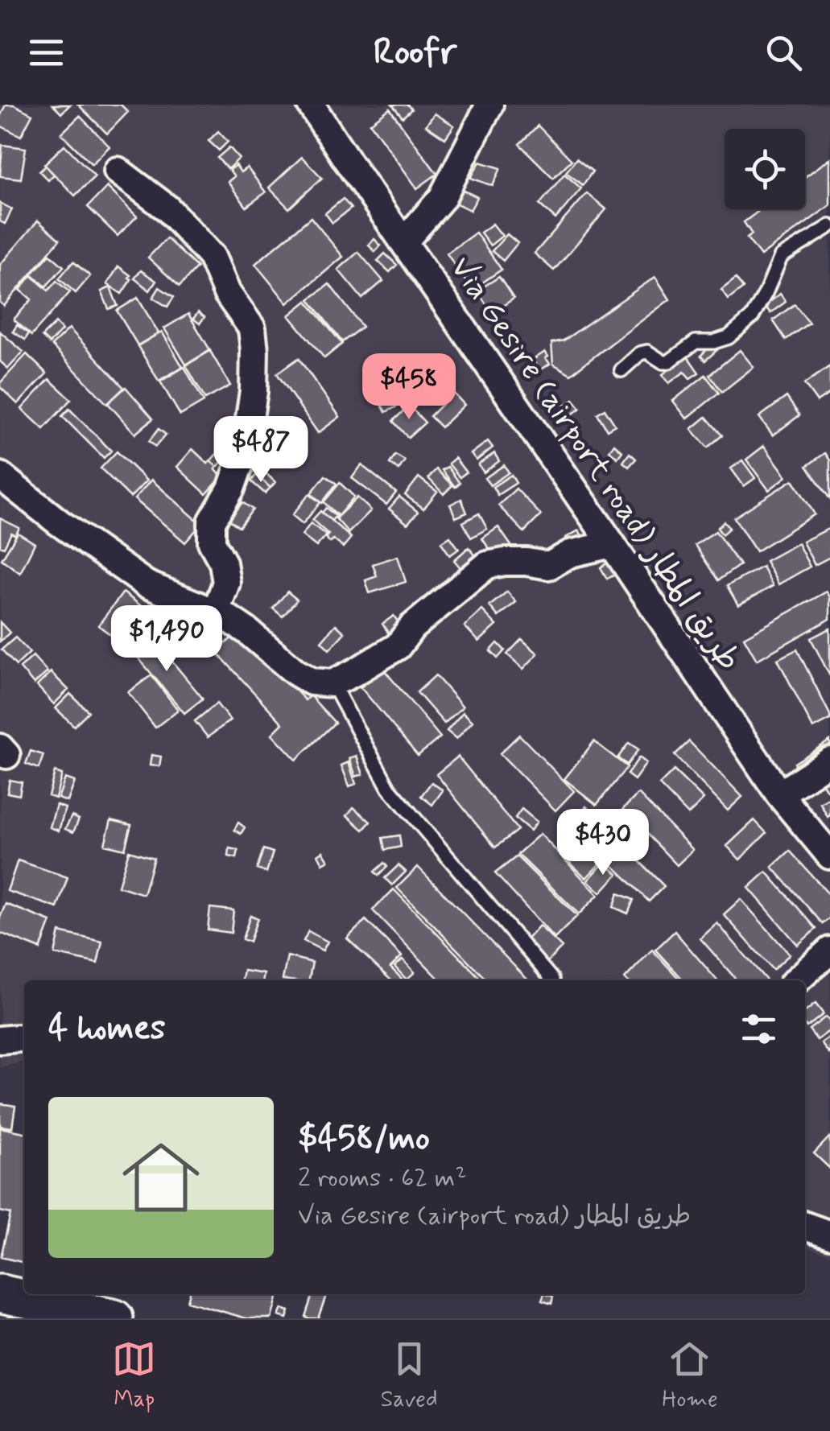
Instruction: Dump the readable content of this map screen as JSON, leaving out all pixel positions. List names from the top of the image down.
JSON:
{
  "streets": {
    "street": ["Via Gesire (airport road) طريق المطار"]
  },
  "page": {
    "header": "Roofr",
    "price": [
      "$458",
      "$487",
      "$1,490",
      "$430"
    ],
    "heading": "4 homes",
    "list": [
      {
        "name": "$458/mo",
        "note": "2 rooms · 62 m² · Via Gesire (airport road) طريق المطار"
      }
    ],
    "tabs": ["Map", "Saved", "Home"]
  }
}
